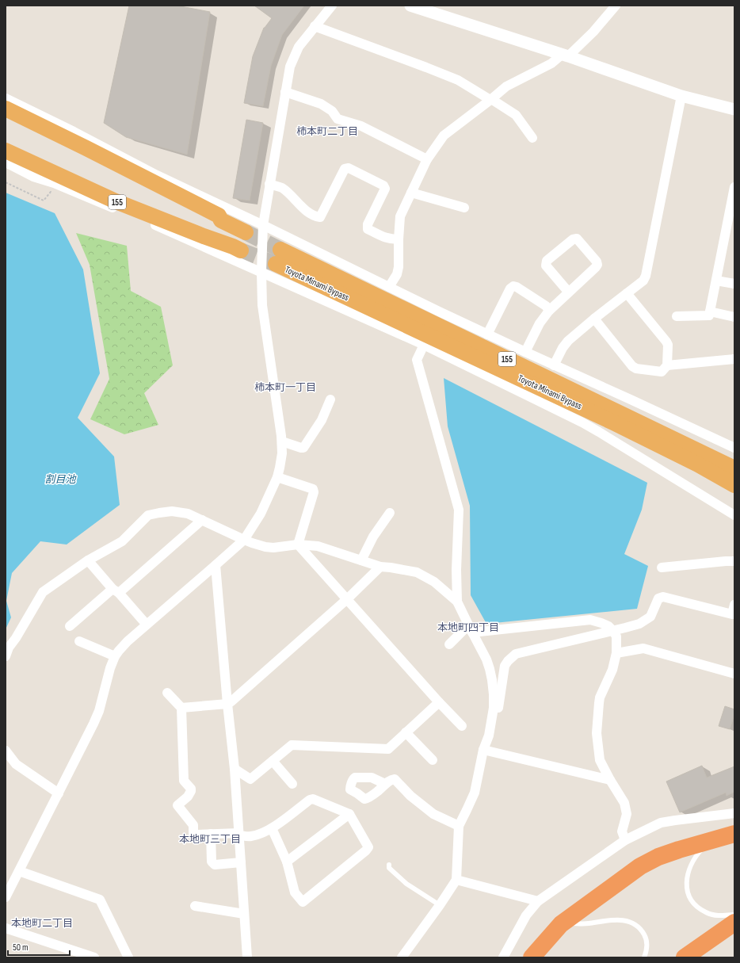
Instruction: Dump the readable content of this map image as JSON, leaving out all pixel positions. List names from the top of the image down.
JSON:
{
  "streets": {
    "highway": ["155", "Toyota Minami Bypass"]
  },
  "crossings": [
    ["155", "Toyota Minami Bypass"]
  ],
  "districts": [
    "柿本町二丁目",
    "柿本町一丁目",
    "本地町四丁目",
    "本地町三丁目",
    "本地町二丁目"
  ],
  "water": ["割目池"],
  "scale_bar": "50 m"
}
